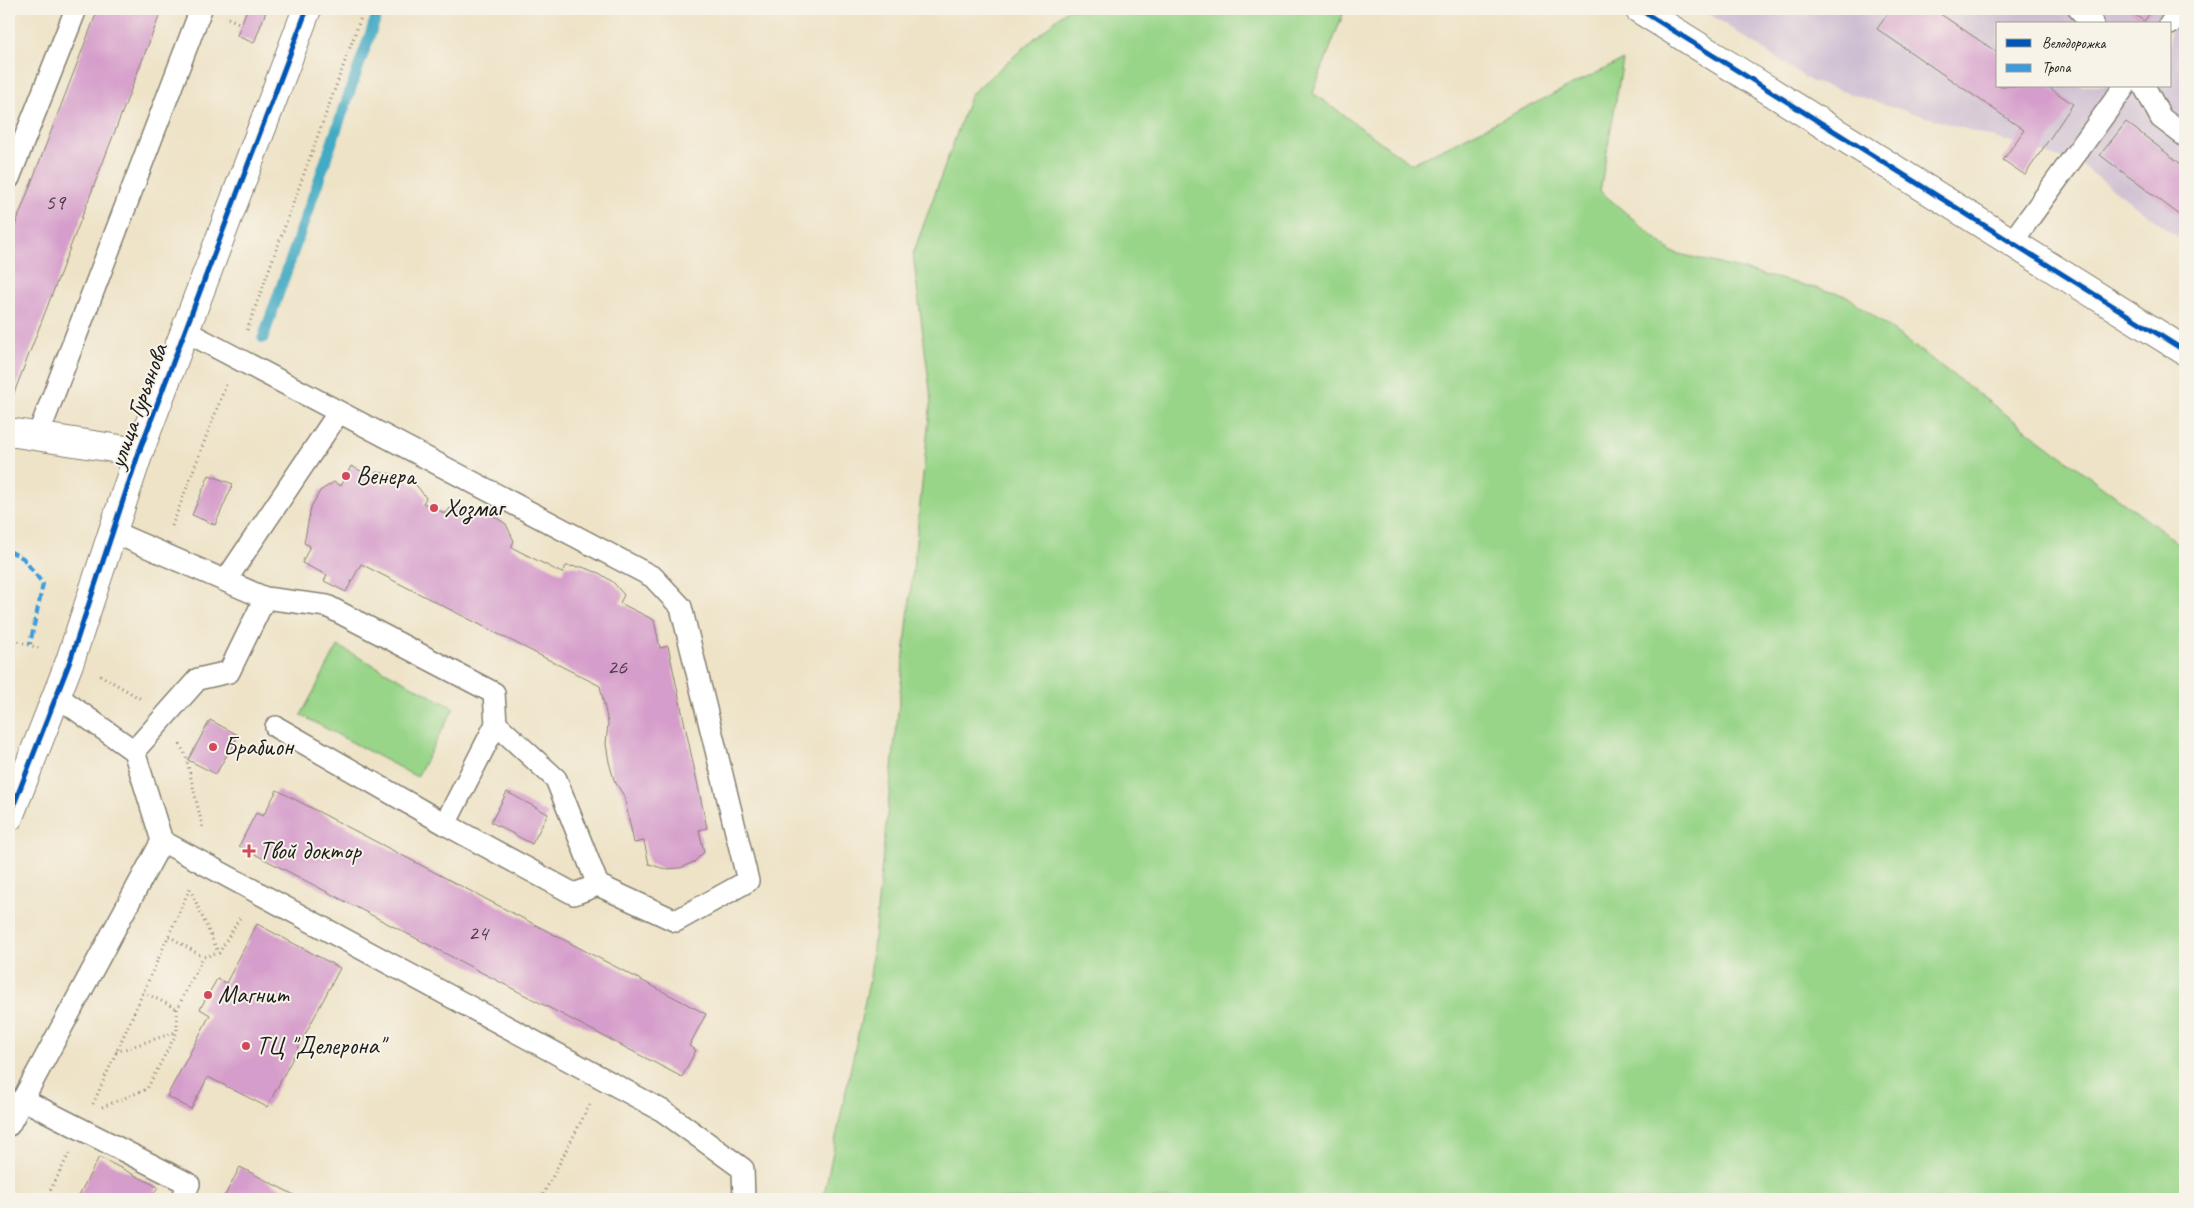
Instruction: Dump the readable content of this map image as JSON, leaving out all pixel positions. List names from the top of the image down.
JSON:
{
  "streets": {
    "street": ["улица Гурьянова"]
  },
  "places": {
    "other": [
      "Венера",
      "Хозмаг",
      "Брабион",
      "Магнит",
      "ТЦ \"Делерона\""
    ],
    "health": ["Твой доктор"]
  },
  "house_numbers": ["59", "26", "24"],
  "legend": ["Велодорожка", "Тропа"]
}
